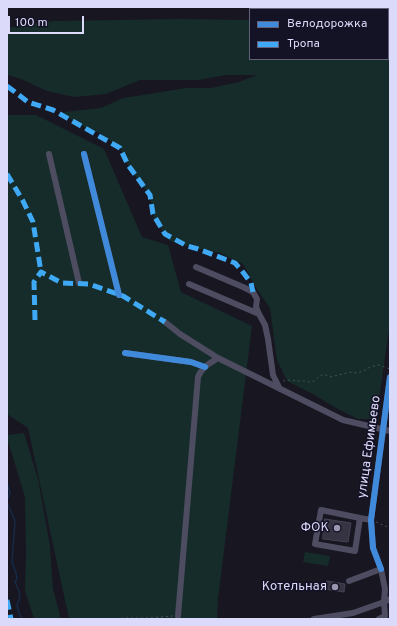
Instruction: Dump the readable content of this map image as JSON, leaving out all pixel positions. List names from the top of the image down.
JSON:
{
  "streets": {
    "street": ["улица Ефимьево"]
  },
  "places": ["ФОК", "Котельная"],
  "legend": ["Велодорожка", "Тропа"],
  "scale_bar": "100 m"
}
